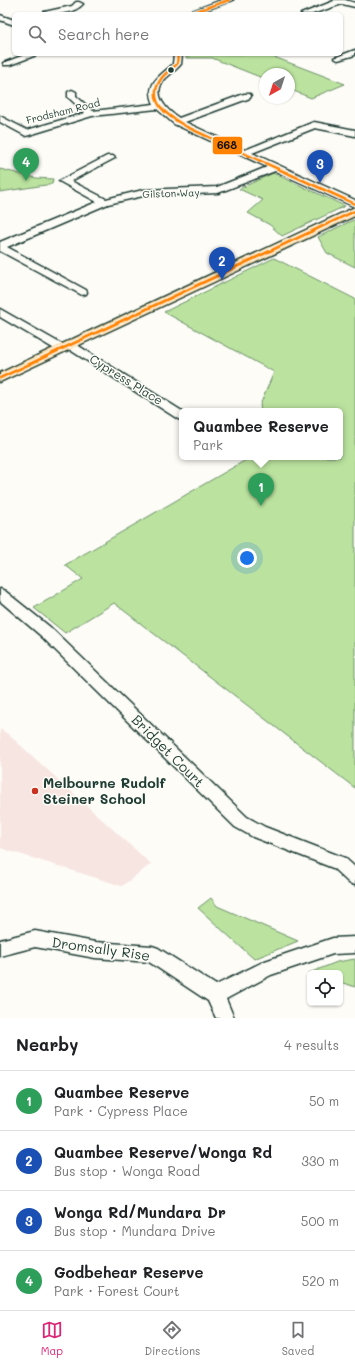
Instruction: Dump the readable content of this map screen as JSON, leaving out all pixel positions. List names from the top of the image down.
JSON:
{
  "streets": {
    "street": [
      "Frodsham Road",
      "Gilston Way",
      "Cypress Place",
      "Bridget Court",
      "Dromsally Rise"
    ]
  },
  "places": ["Melbourne Rudolf Steiner School"],
  "lines": ["transit line 668"],
  "north": "bottom left",
  "page": {
    "search": "Search here",
    "pins": [
      "4",
      "3",
      "2",
      "1"
    ],
    "popup": ["Quambee Reserve", "Park"],
    "heading": ["Nearby", "4 results"],
    "list": [
      {
        "mark": "1",
        "name": "Quambee Reserve",
        "note": "Park · Cypress Place",
        "value": "50 m"
      },
      {
        "mark": "2",
        "name": "Quambee Reserve/Wonga Rd",
        "note": "Bus stop · Wonga Road",
        "value": "330 m"
      },
      {
        "mark": "3",
        "name": "Wonga Rd/Mundara Dr",
        "note": "Bus stop · Mundara Drive",
        "value": "500 m"
      },
      {
        "mark": "4",
        "name": "Godbehear Reserve",
        "note": "Park · Forest Court",
        "value": "520 m"
      }
    ],
    "nav": ["Map", "Directions", "Saved"]
  }
}
